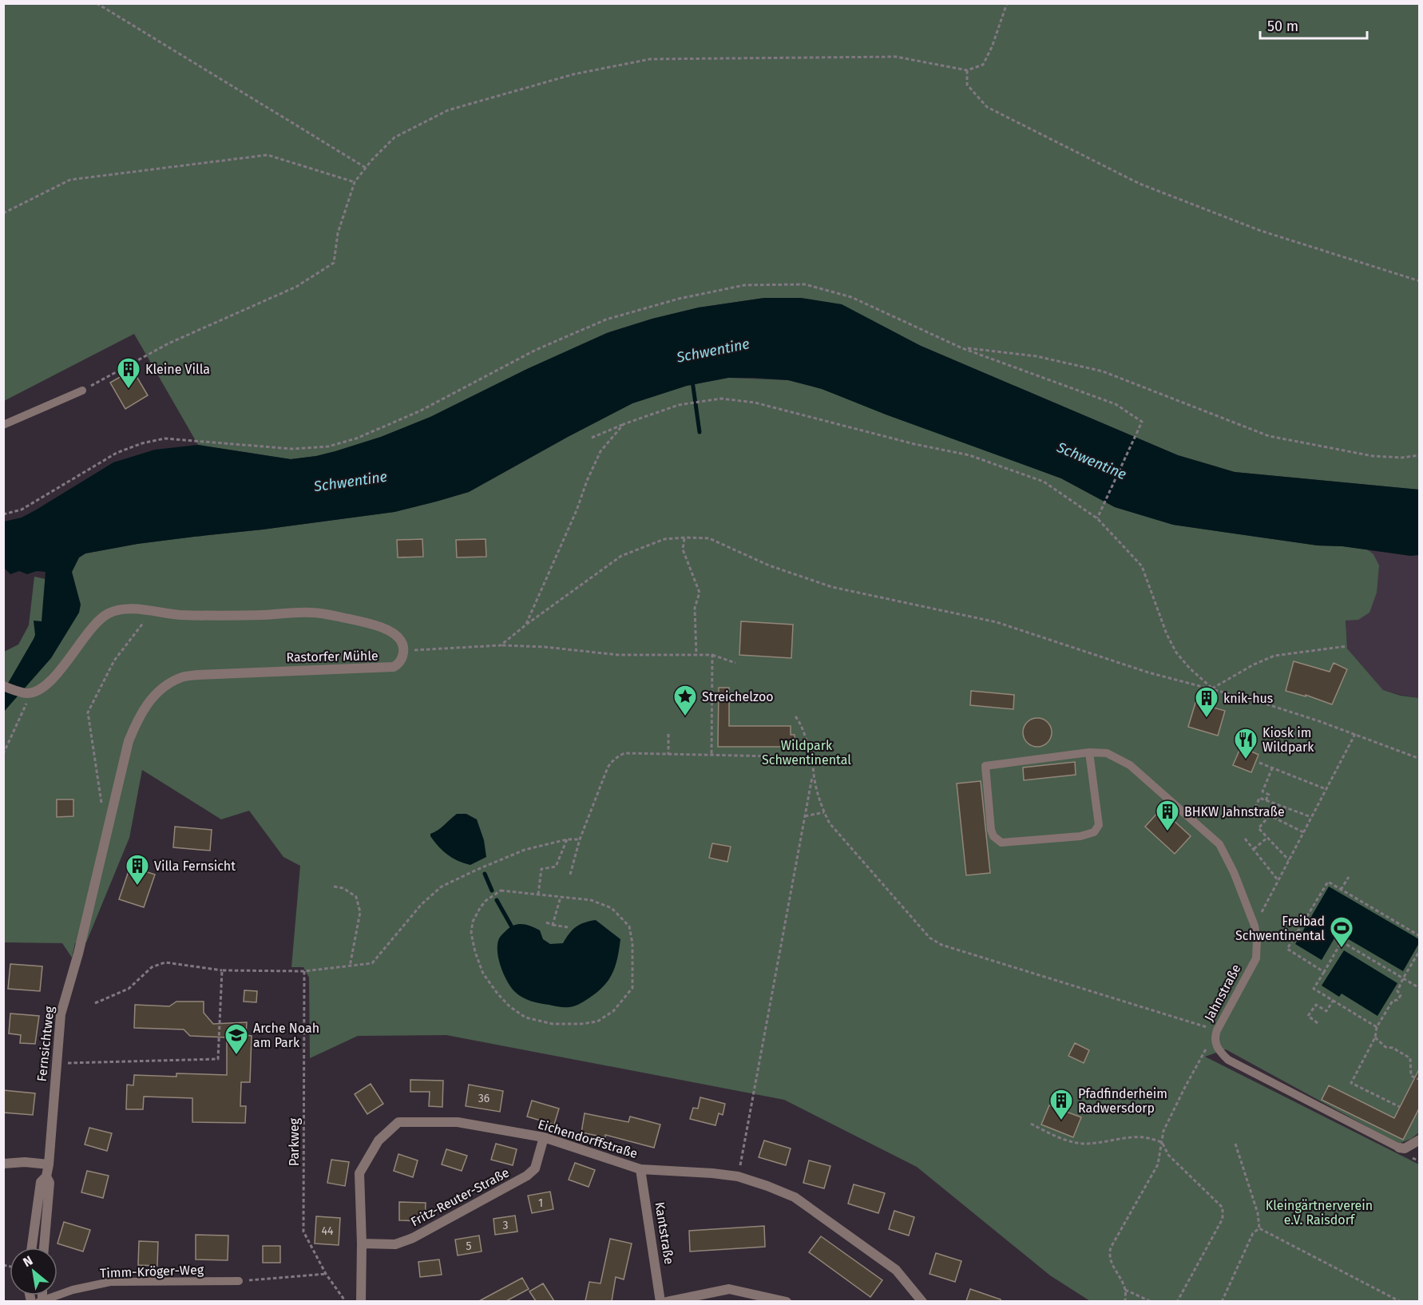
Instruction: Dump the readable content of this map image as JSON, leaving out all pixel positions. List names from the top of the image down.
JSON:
{
  "streets": {
    "street": [
      "Rastorfer Mühle",
      "Jahnstraße",
      "Fernsichtweg",
      "Eichendorffstraße",
      "Fritz-Reuter-Straße",
      "Kantstraße"
    ],
    "lane": ["Timm-Kröger-Weg"],
    "path": ["Parkweg"]
  },
  "crossings": [
    ["Rastorfer Mühle", "Fernsichtweg"],
    ["Eichendorffstraße", "Fritz-Reuter-Straße"],
    ["Eichendorffstraße", "Kantstraße"]
  ],
  "water": ["Schwentine"],
  "parks": ["Wildpark Schwentinental", "Kleingärtnerverein e.V. Raisdorf"],
  "places": {
    "building": [
      "Kleine Villa",
      "knik-hus",
      "BHKW Jahnstraße",
      "Villa Fernsicht",
      "Pfadfinderheim Radwersdorp"
    ],
    "place": ["Streichelzoo"],
    "restaurant": ["Kiosk im Wildpark"],
    "sports": ["Freibad Schwentinental"],
    "school or university": ["Arche Noah am Park"]
  },
  "house_numbers": [
    "36",
    "1",
    "3",
    "44",
    "5"
  ],
  "scale_bar": "50 m",
  "north": "top left"
}
